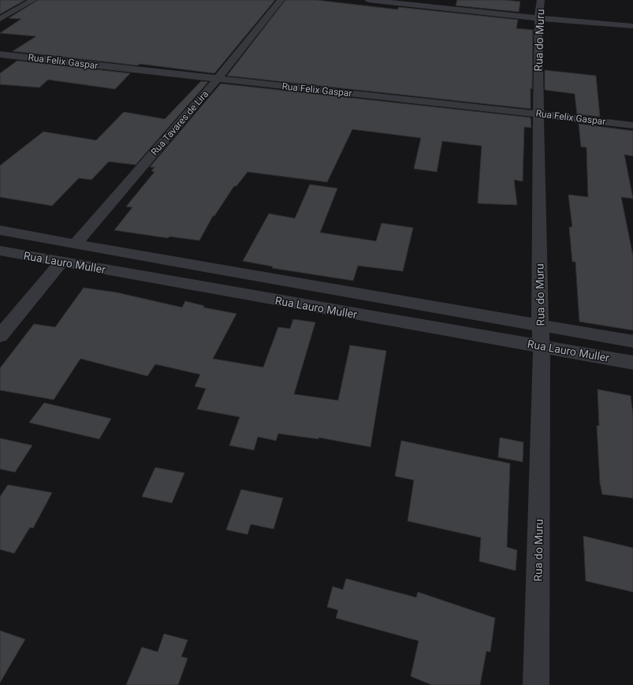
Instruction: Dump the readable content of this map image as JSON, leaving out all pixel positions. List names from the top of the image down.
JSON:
{
  "streets": {
    "street": [
      "Rua do Muru",
      "Rua Felix Gaspar",
      "Rua Tavares de Lira",
      "Rua Lauro Muller"
    ]
  },
  "crossings": [
    ["Rua do Muru", "Rua Felix Gaspar"],
    ["Rua do Muru", "Rua Lauro Muller"],
    ["Rua Felix Gaspar", "Rua Tavares de Lira"],
    ["Rua Tavares de Lira", "Rua Lauro Muller"]
  ]
}
